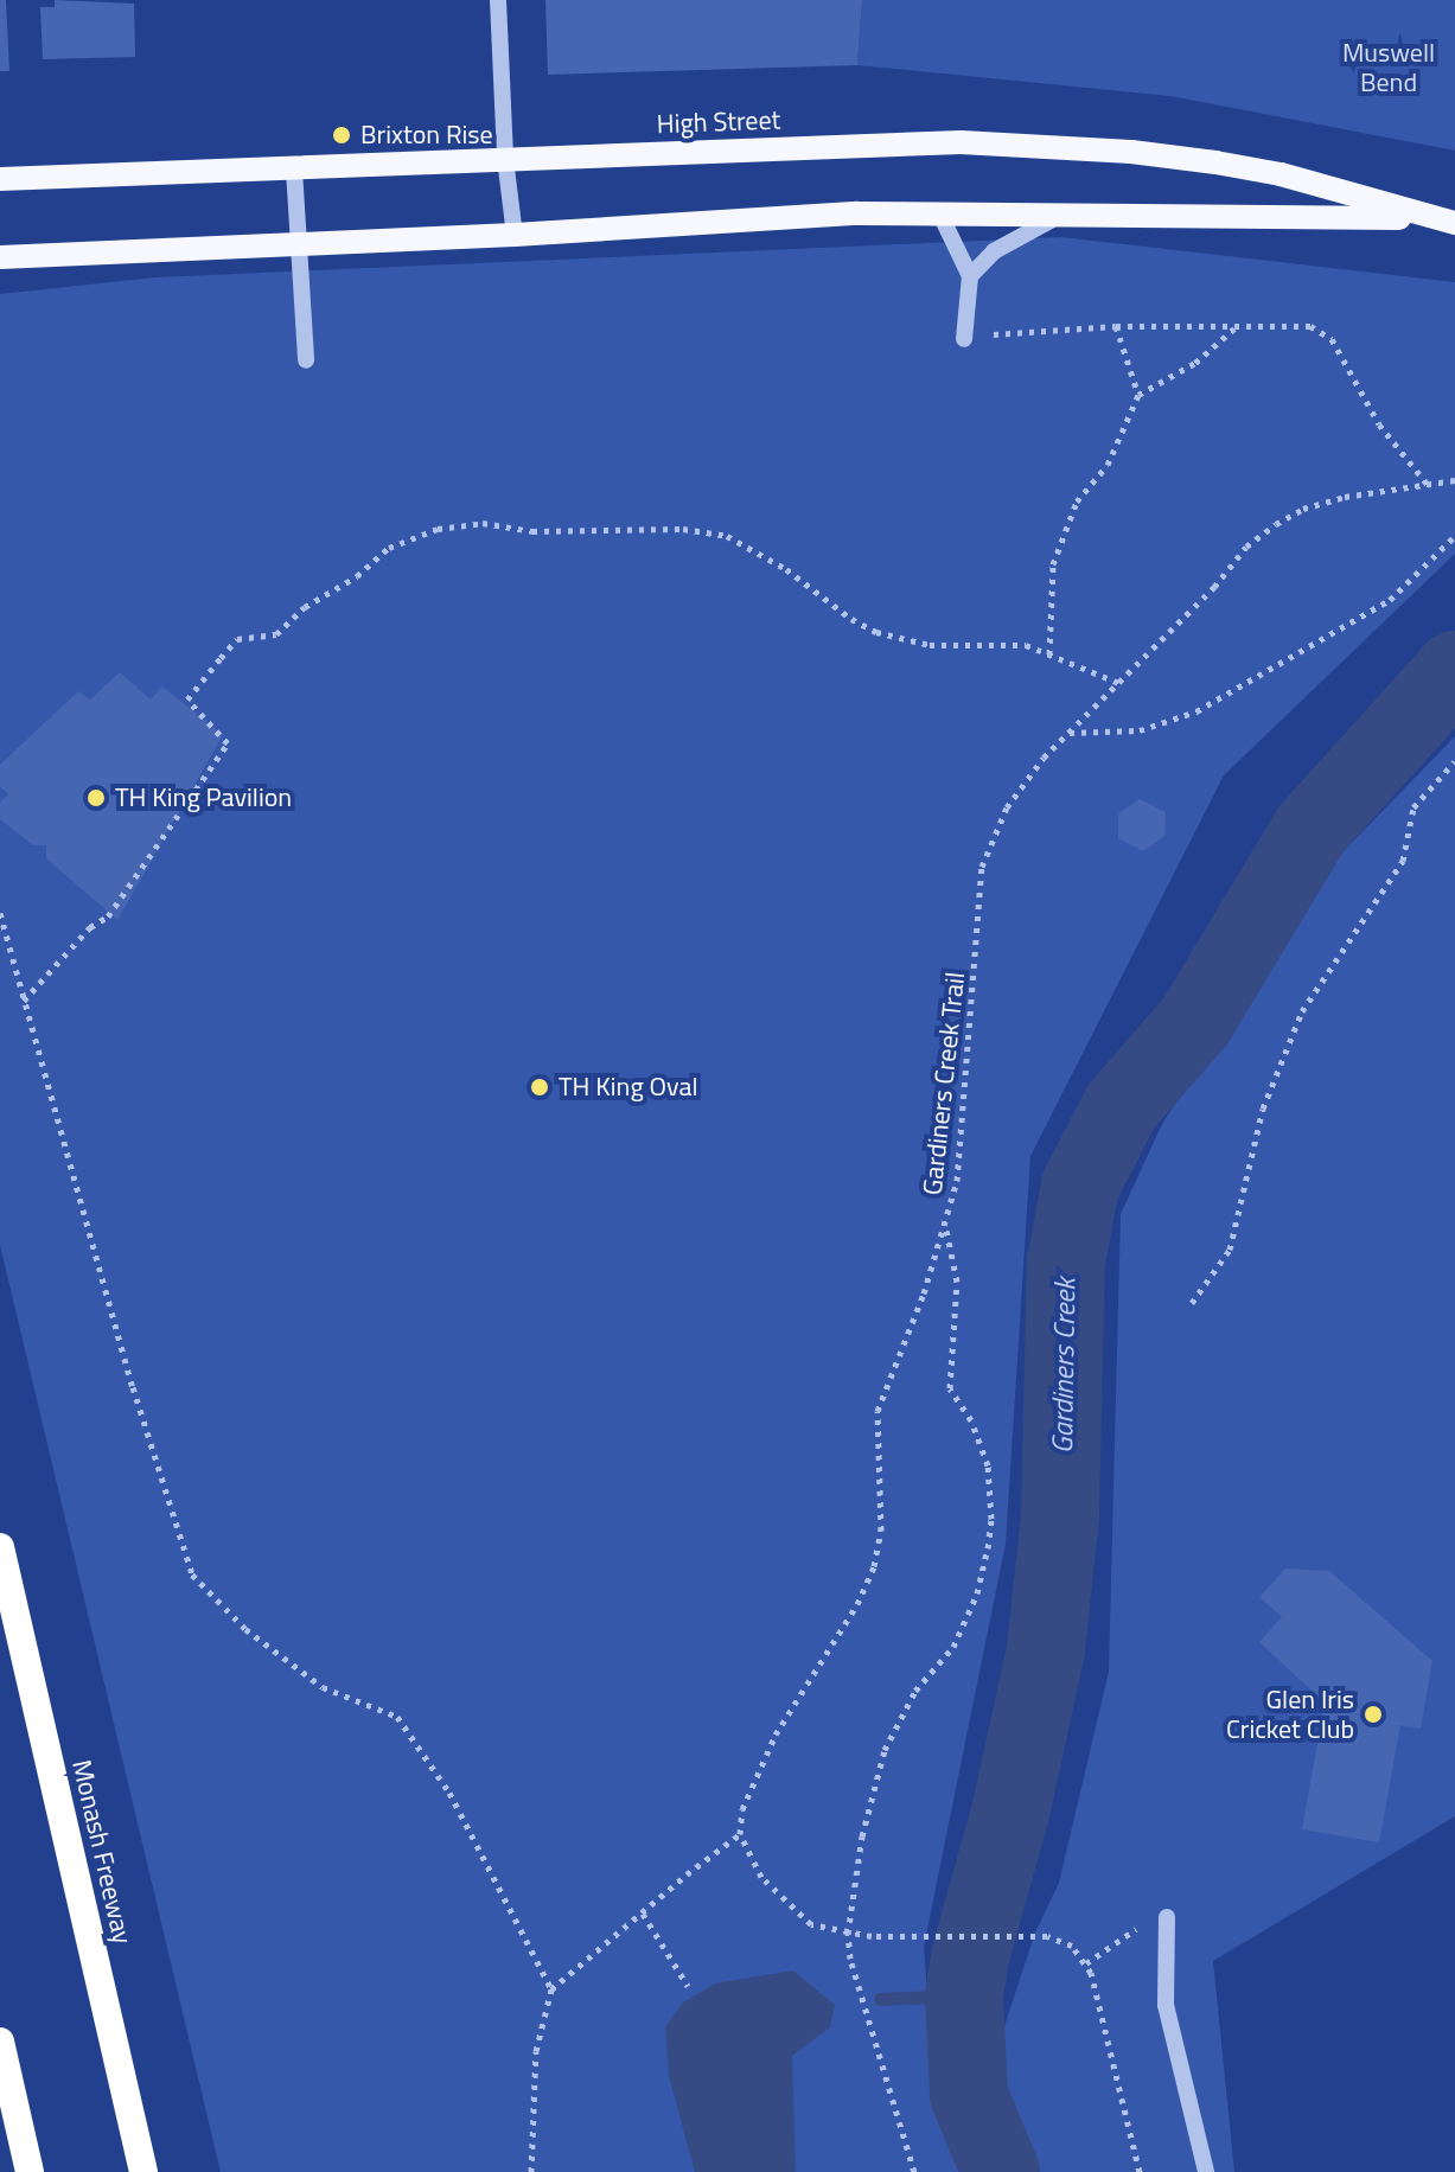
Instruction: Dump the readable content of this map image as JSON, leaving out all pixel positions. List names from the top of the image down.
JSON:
{
  "streets": {
    "highway": ["Monash Freeway"],
    "main road": ["High Street"],
    "path": ["Gardiners Creek Trail"]
  },
  "water": ["Gardiners Creek"],
  "parks": ["Muswell Bend"],
  "places": [
    "Brixton Rise",
    "TH King Pavilion",
    "TH King Oval",
    "Glen Iris Cricket Club"
  ]
}
